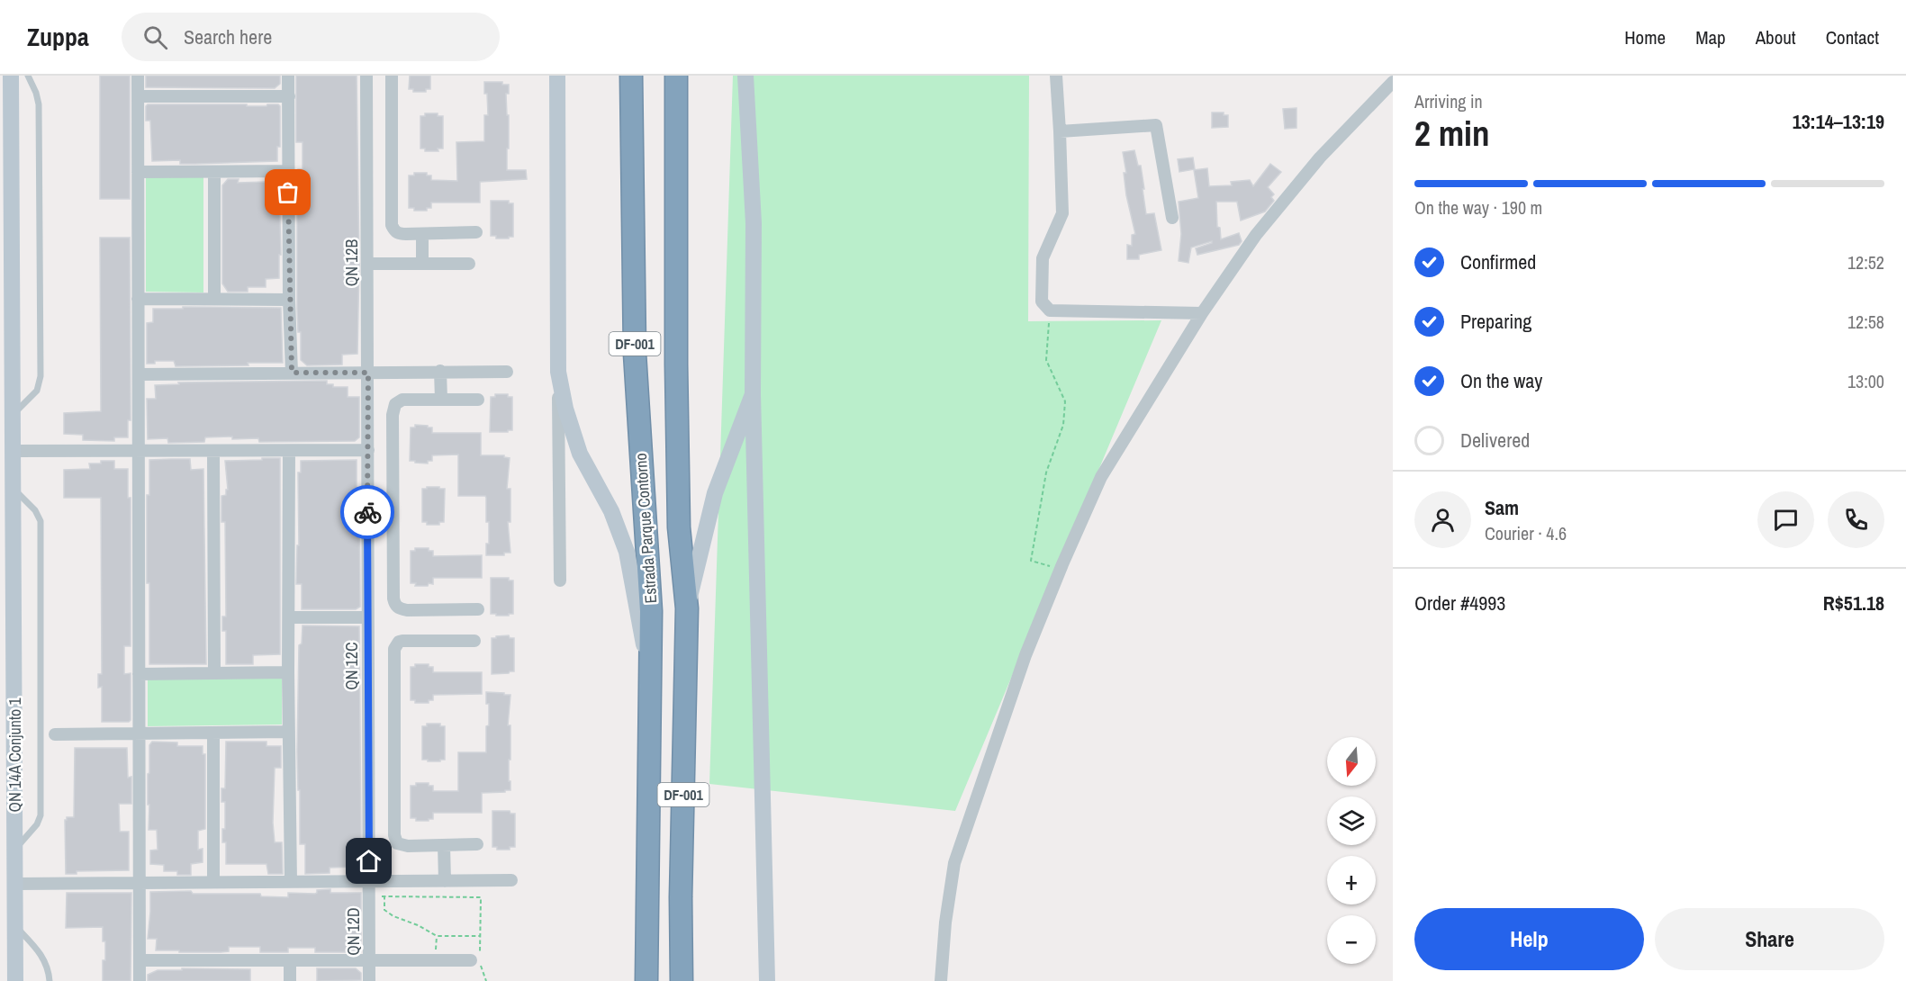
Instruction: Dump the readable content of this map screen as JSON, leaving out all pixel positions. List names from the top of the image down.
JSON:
{
  "streets": {
    "highway": ["DF-001", "Estrada Parque Contorno"],
    "main road": ["QN 14A Conjunto 1"],
    "street": ["QN 12B", "QN 12C", "QN 12D"]
  },
  "crossings": [
    ["QN 12B", "QN 12C"],
    ["QN 12C", "QN 12D"]
  ],
  "north": "bottom",
  "page": {
    "header": "Zuppa",
    "search": "Search here",
    "nav": [
      "Home",
      "Map",
      "About",
      "Contact"
    ],
    "heading": ["2 min", "Arriving in", "13:14–13:19"],
    "panel": [
      "Sam",
      "Courier · 4.6",
      "Order #4993",
      "R$51.18"
    ],
    "bar": "On the way · 190 m",
    "list": [
      ["Confirmed", "12:52"],
      ["Preparing", "12:58"],
      ["On the way", "13:00"],
      "Delivered"
    ],
    "map_buttons": ["+", "−"],
    "buttons": ["Help", "Share"]
  }
}
